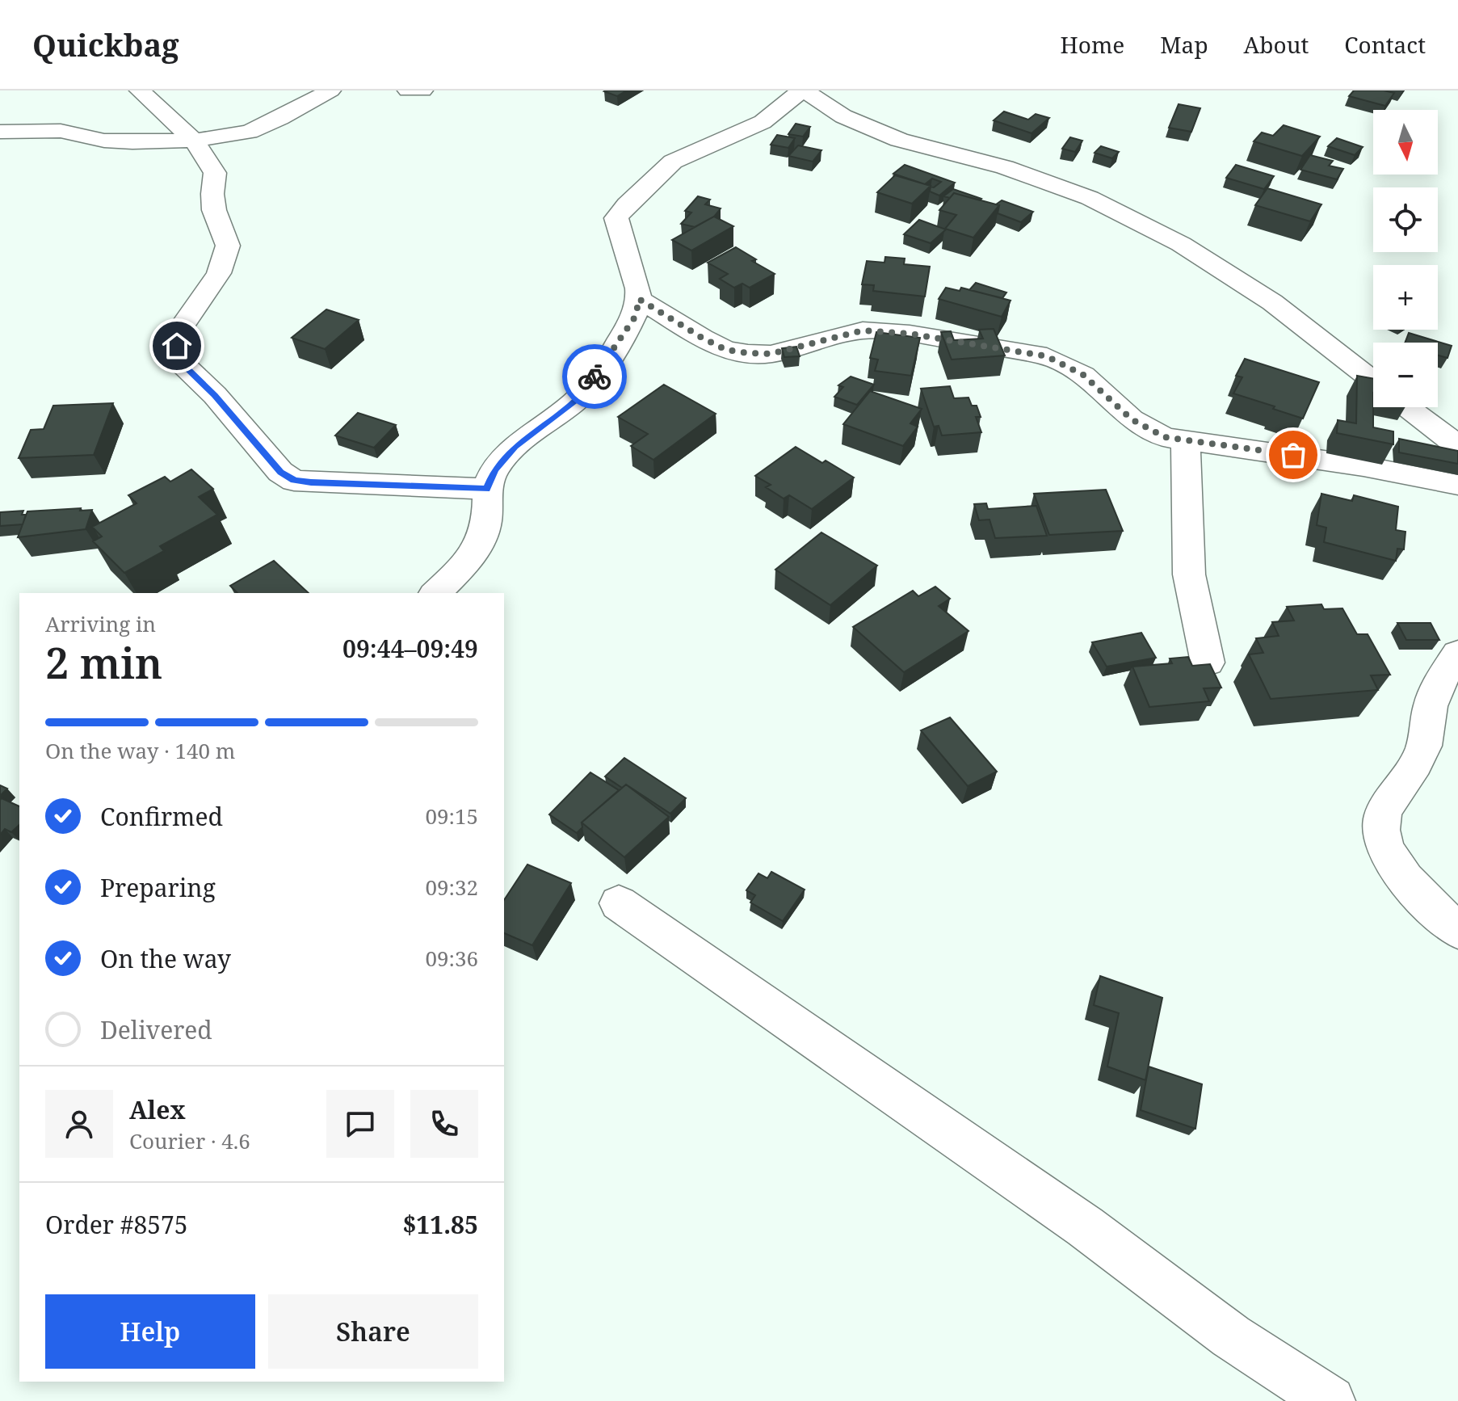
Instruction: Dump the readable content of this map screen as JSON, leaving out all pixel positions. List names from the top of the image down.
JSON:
{
  "north": "bottom",
  "page": {
    "header": "Quickbag",
    "nav": [
      "Home",
      "Map",
      "About",
      "Contact"
    ],
    "map_buttons": ["+", "−"],
    "heading": ["2 min", "Arriving in", "09:44–09:49"],
    "panel": [
      "Alex",
      "Courier · 4.6",
      "Order #8575",
      "$11.85"
    ],
    "bar": "On the way · 140 m",
    "list": [
      ["Confirmed", "09:15"],
      ["Preparing", "09:32"],
      ["On the way", "09:36"],
      "Delivered"
    ],
    "buttons": ["Help", "Share"]
  }
}
